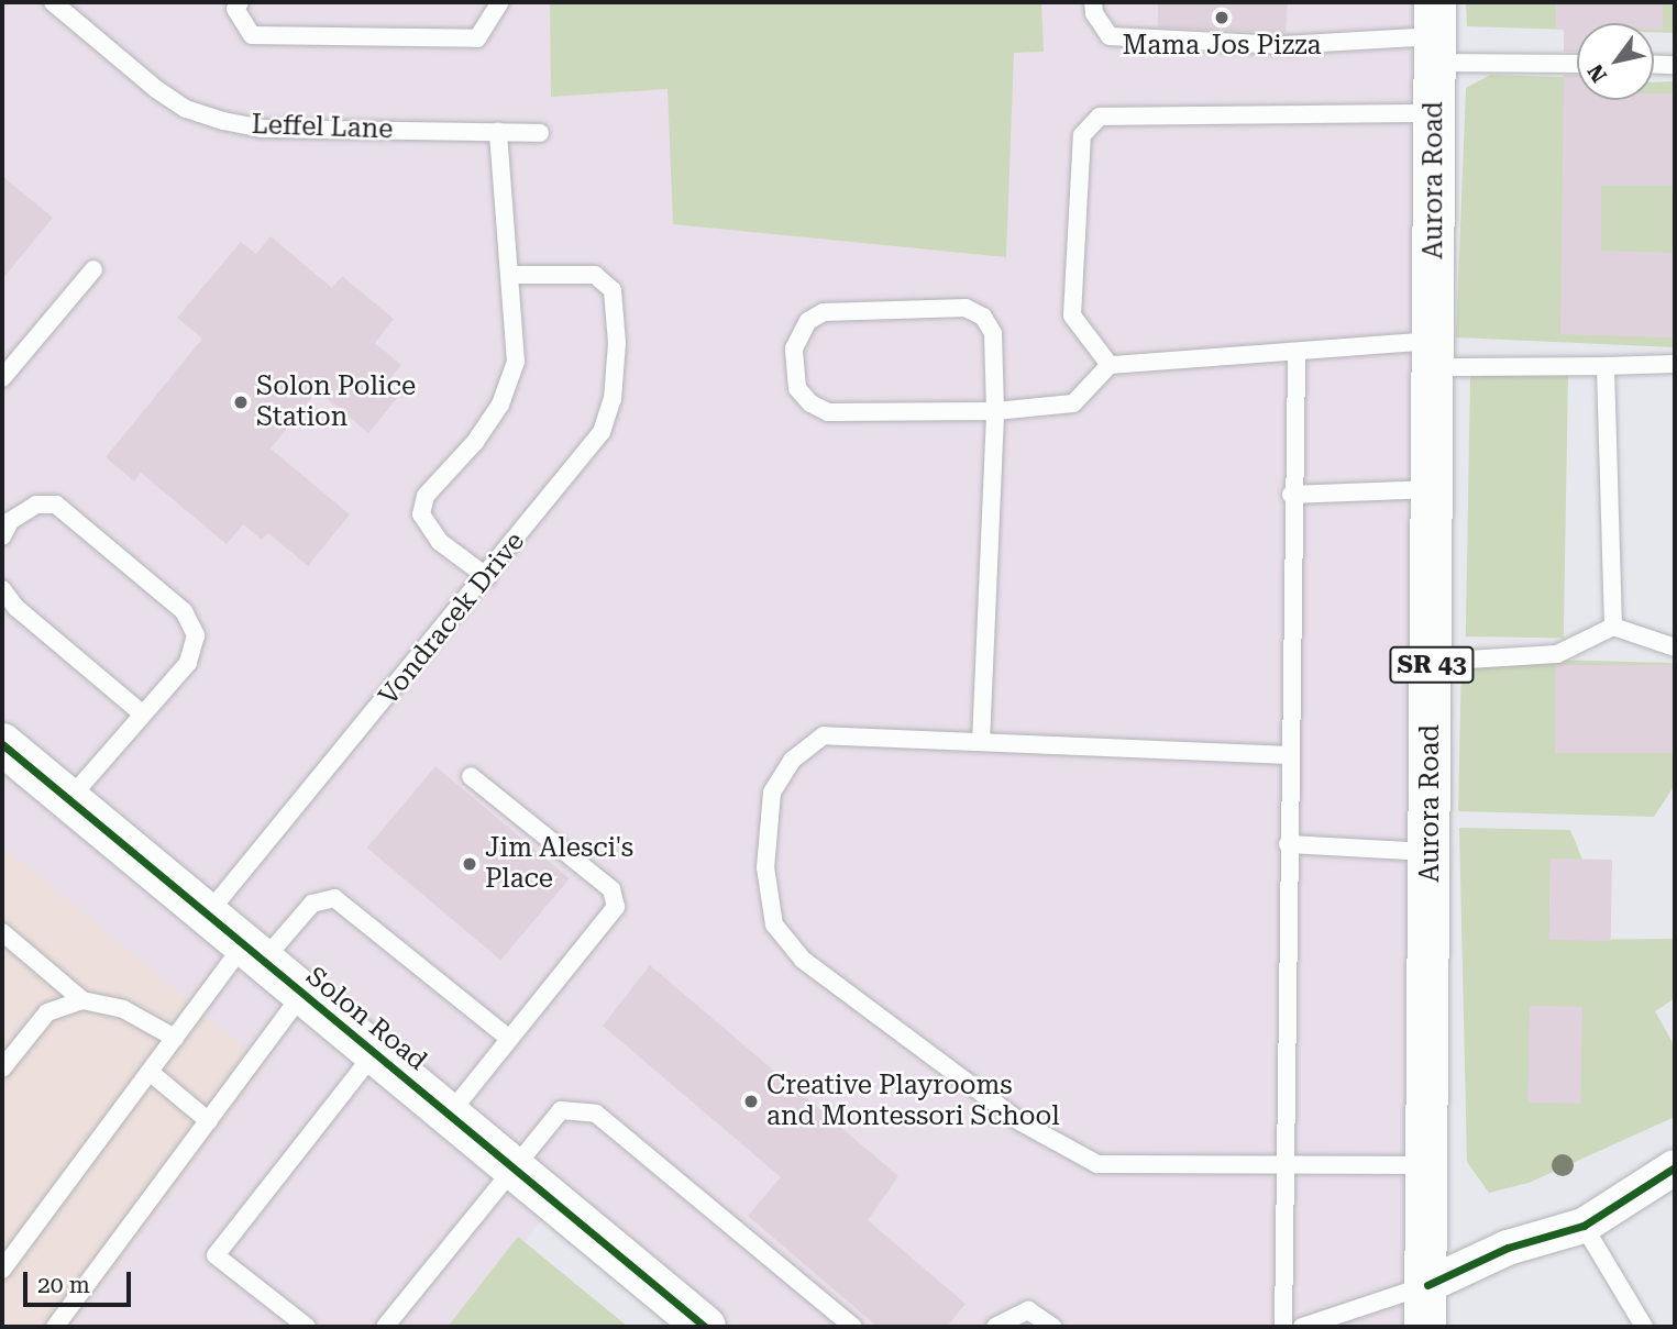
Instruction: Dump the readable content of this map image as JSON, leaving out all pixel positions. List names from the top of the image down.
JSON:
{
  "streets": {
    "main road": ["Aurora Road", "SR 43", "Solon Road"],
    "lane": ["Leffel Lane", "Vondracek Drive"]
  },
  "crossings": [
    ["Vondracek Drive", "Solon Road"]
  ],
  "places": [
    "Mama Jos Pizza",
    "Solon Police Station",
    "Jim Alesci's Place",
    "Creative Playrooms and Montessori School"
  ],
  "scale_bar": "20 m",
  "north": "bottom left"
}
